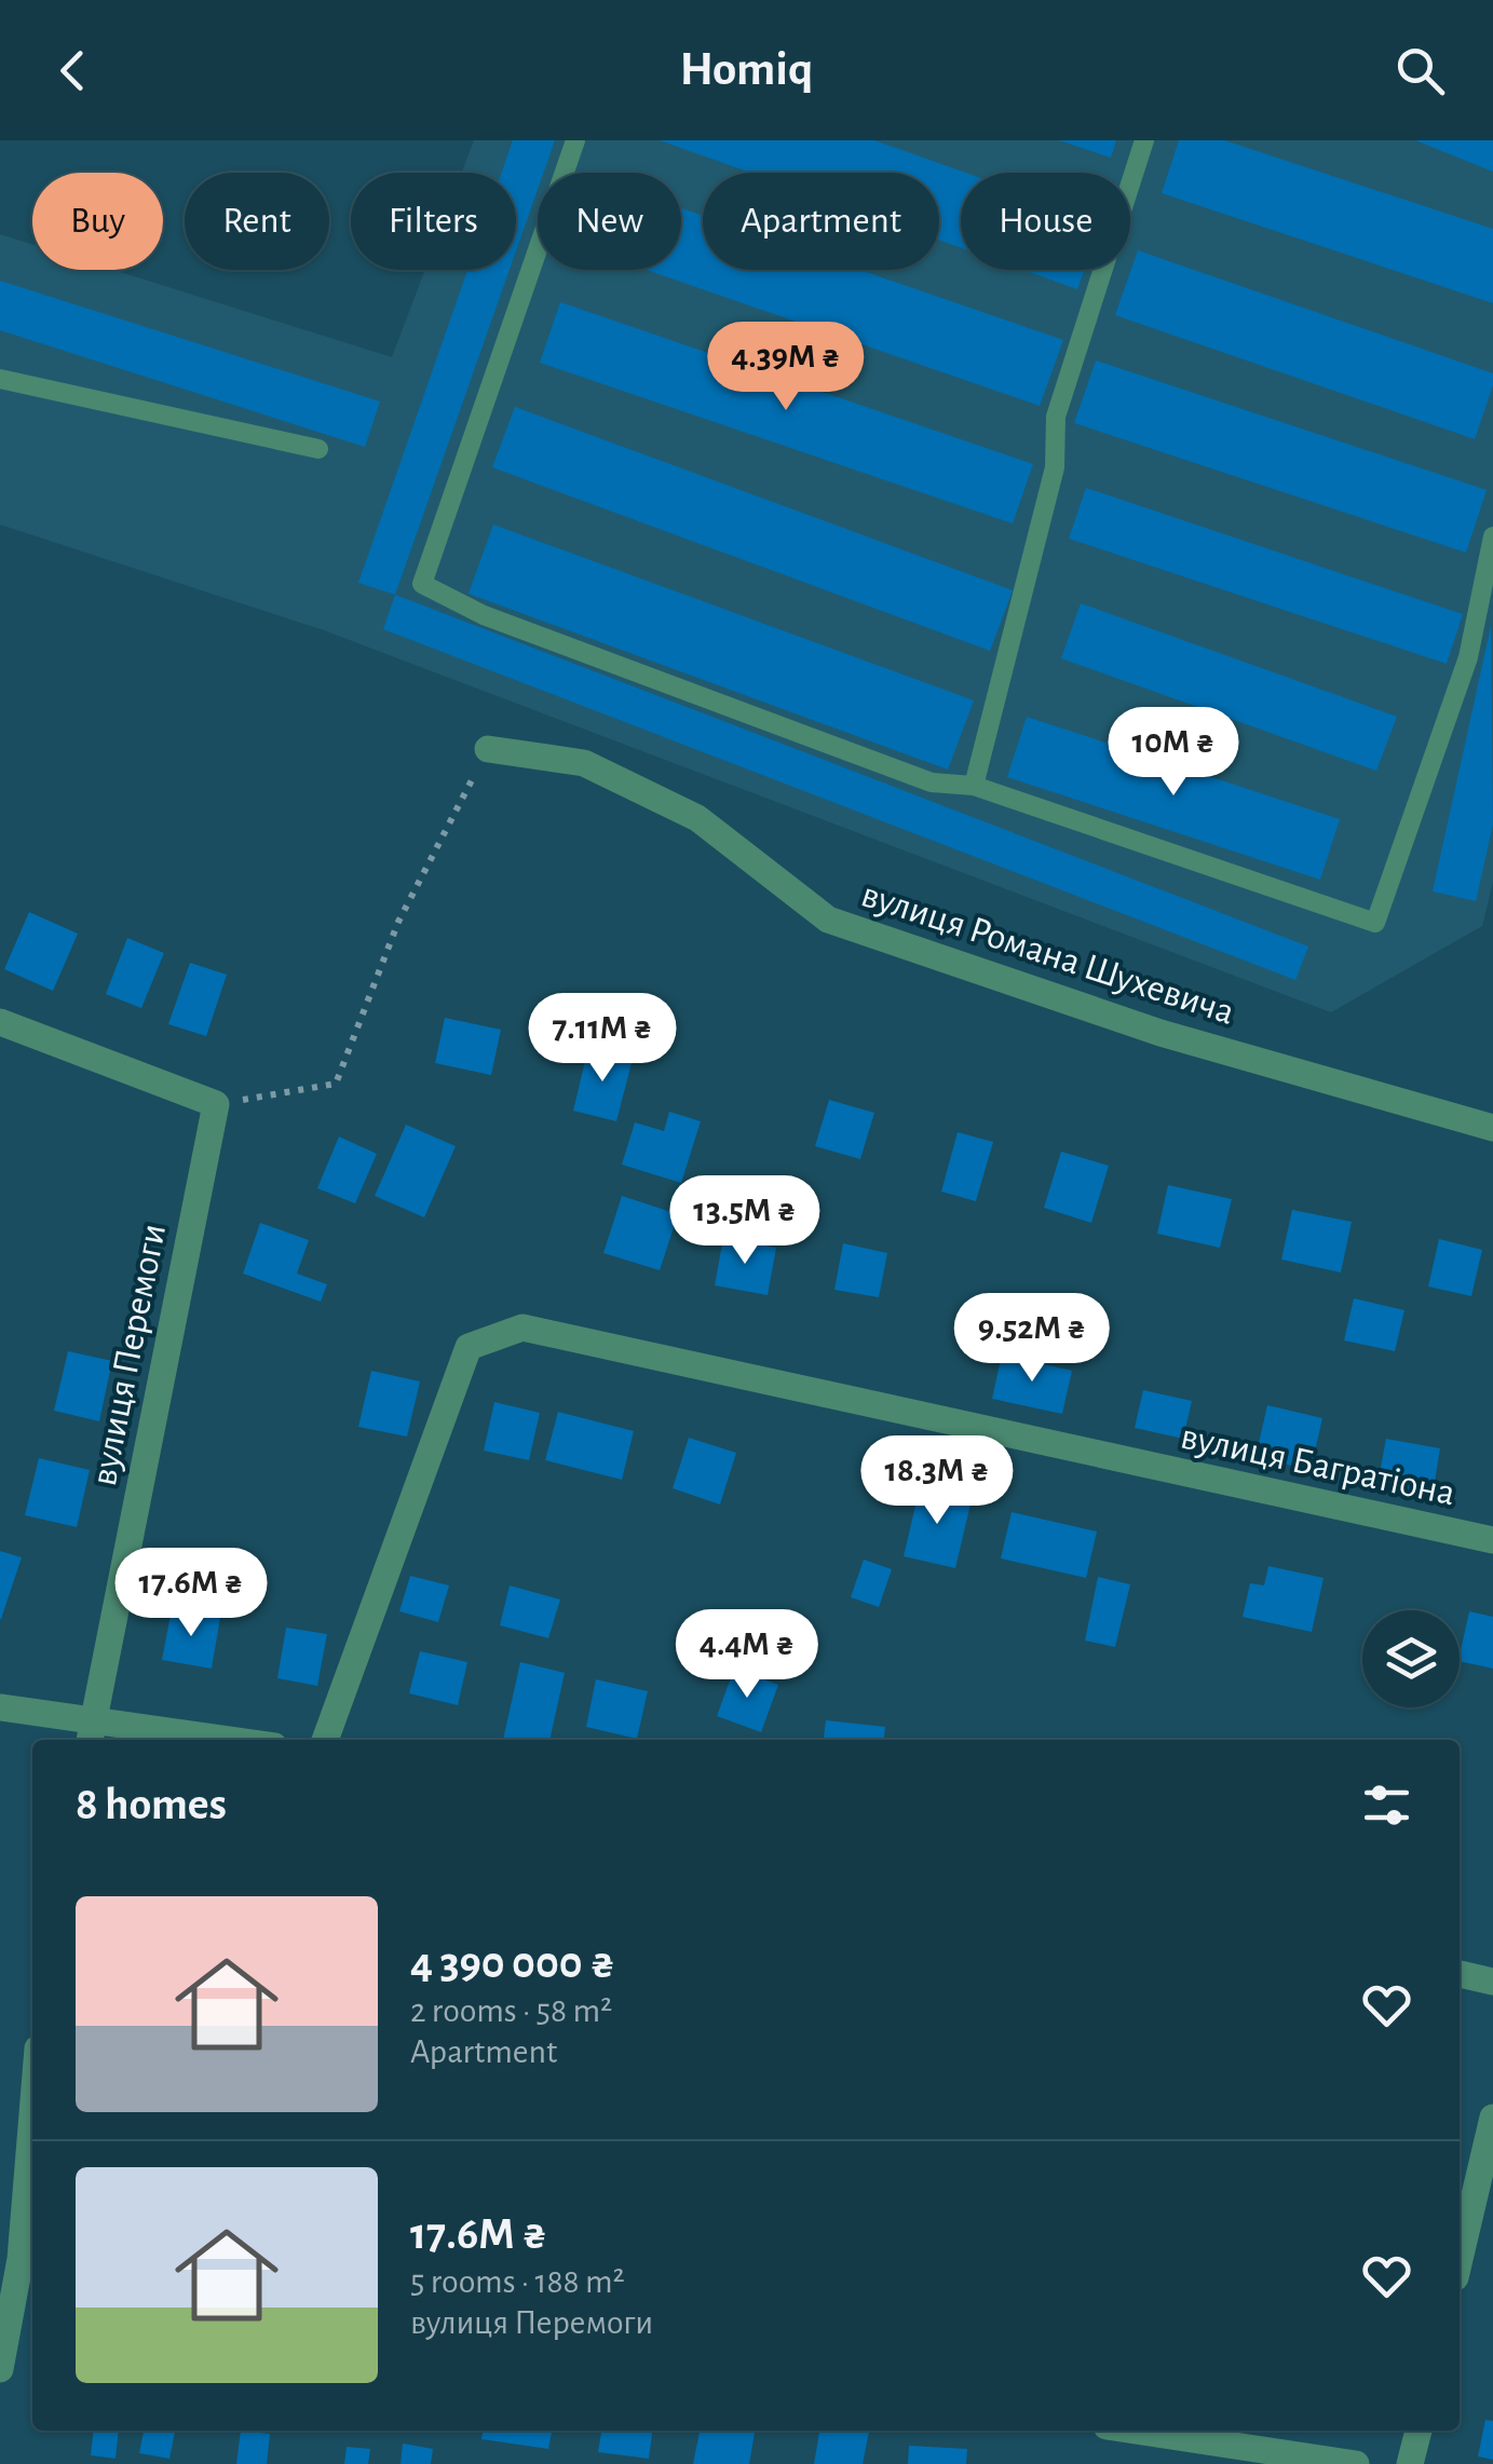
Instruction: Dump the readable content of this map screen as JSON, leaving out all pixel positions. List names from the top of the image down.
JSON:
{
  "streets": {
    "street": ["вулиця Романа Шухевича", "вулиця Перемоги", "вулиця Багратіона"]
  },
  "page": {
    "header": "Homiq",
    "chip": [
      "Buy",
      "Rent",
      "Filters",
      "New",
      "Apartment",
      "House"
    ],
    "price": [
      "4.39M ₴",
      "10M ₴",
      "7.11M ₴",
      "13.5M ₴",
      "9.52M ₴",
      "18.3M ₴",
      "17.6M ₴",
      "4.4M ₴"
    ],
    "heading": "8 homes",
    "list": [
      {
        "name": "4 390 000 ₴",
        "note": "2 rooms · 58 m² · Apartment"
      },
      {
        "name": "17.6M ₴",
        "note": "5 rooms · 188 m² · вулиця Перемоги"
      }
    ]
  }
}
